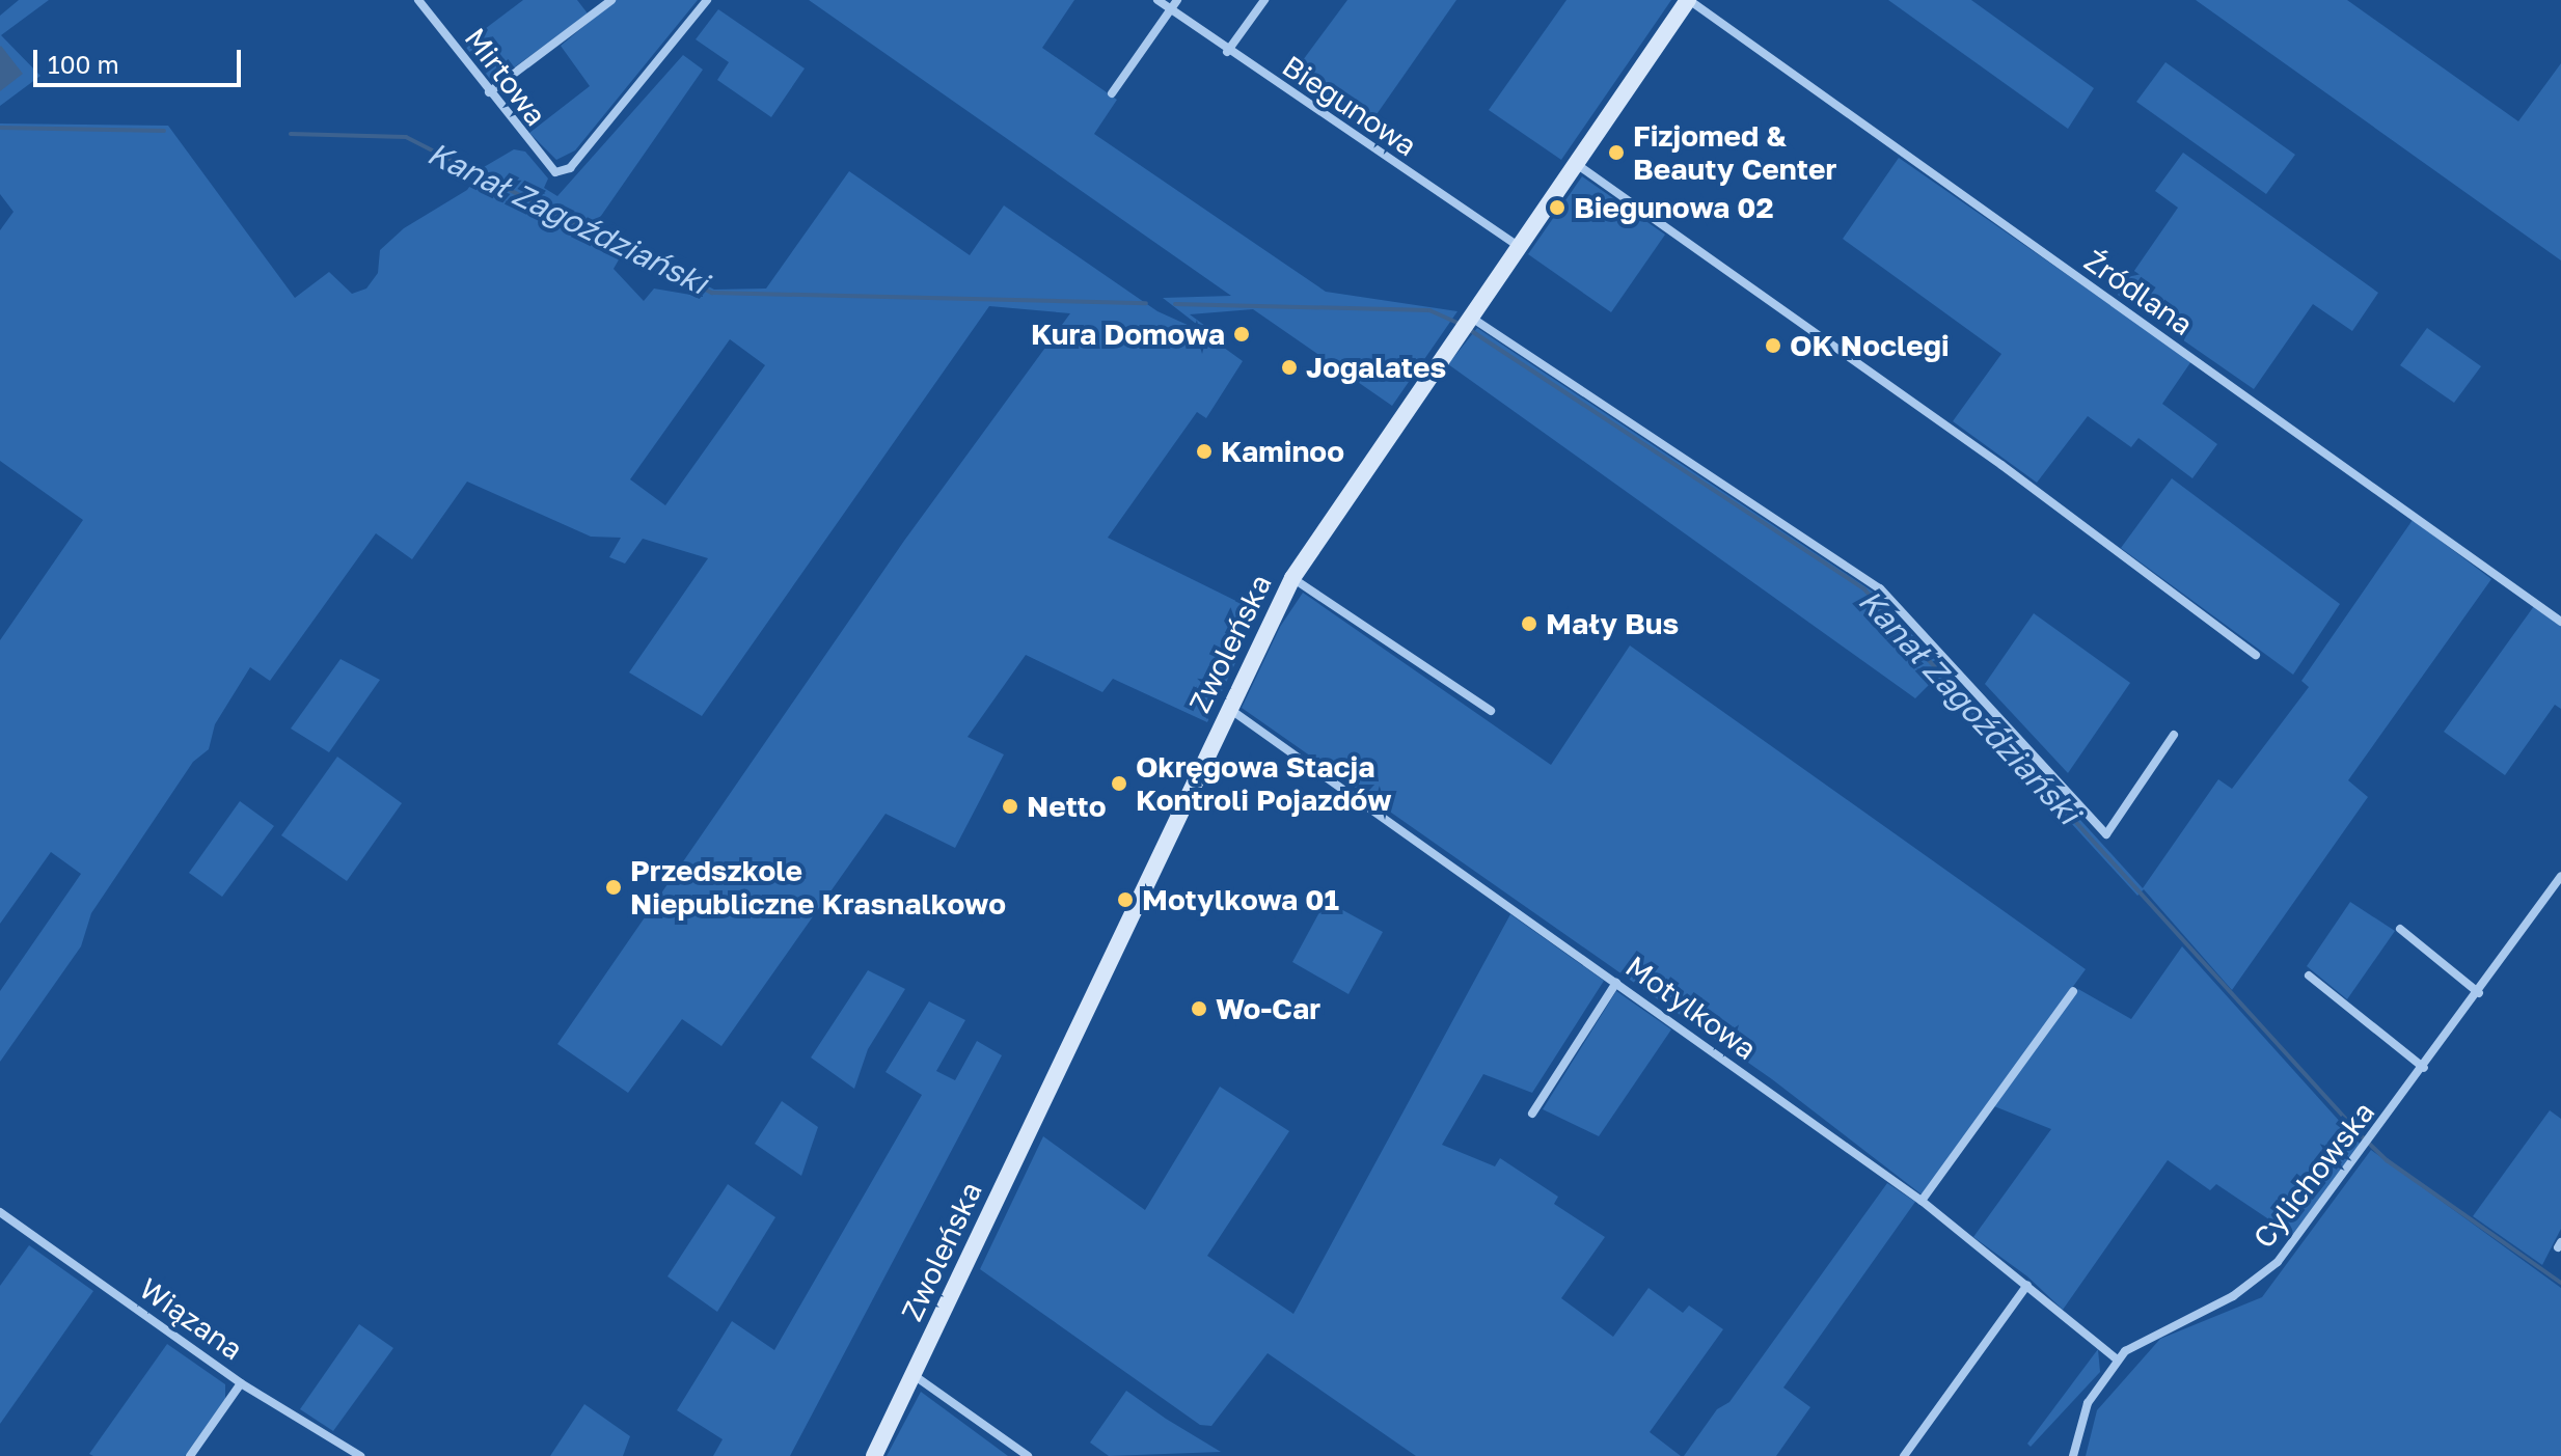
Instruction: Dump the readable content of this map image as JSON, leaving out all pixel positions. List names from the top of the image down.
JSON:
{
  "streets": {
    "street": [
      "Mirtowa",
      "Biegunowa",
      "Źródlana",
      "Zwoleńska",
      "Motylkowa",
      "Cylichowska",
      "Wiązana"
    ]
  },
  "crossings": [
    ["Biegunowa", "Zwoleńska"],
    ["Źródlana", "Zwoleńska"],
    ["Zwoleńska", "Motylkowa"],
    ["Motylkowa", "Cylichowska"]
  ],
  "water": ["Kanał Zagoździański"],
  "places": [
    "Fizjomed & Beauty Center",
    "Biegunowa 02",
    "Kura Domowa",
    "OK Noclegi",
    "Jogalates",
    "Kaminoo",
    "Mały Bus",
    "Okręgowa Stacja Kontroli Pojazdów",
    "Netto",
    "Przedszkole Niepubliczne Krasnalkowo",
    "Motylkowa 01",
    "Wo-Car"
  ],
  "scale_bar": "100 m"
}
